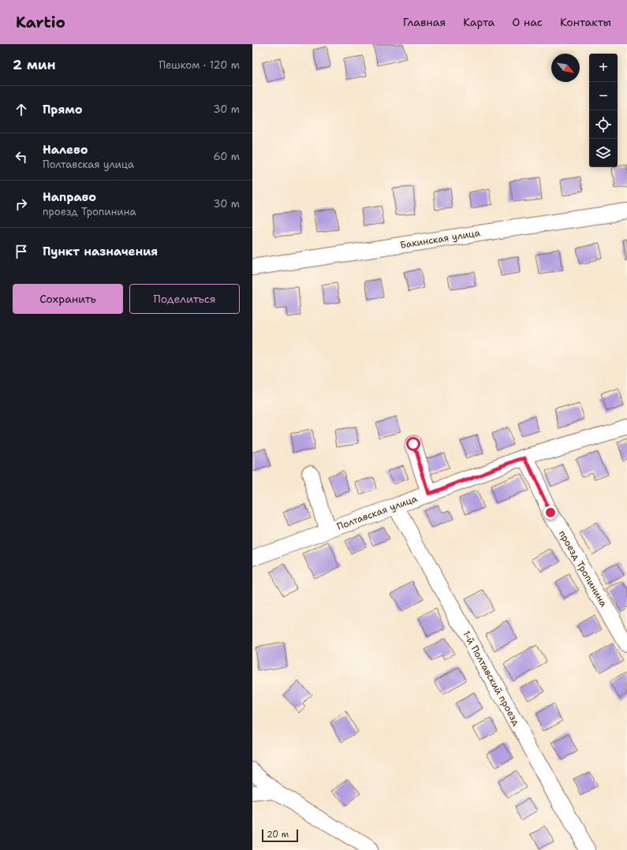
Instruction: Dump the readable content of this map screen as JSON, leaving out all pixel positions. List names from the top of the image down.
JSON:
{
  "streets": {
    "street": [
      "Бакинская улица",
      "Полтавская улица",
      "проезд Тропинина",
      "1-й Полтавский проезд"
    ]
  },
  "crossings": [
    ["Полтавская улица", "проезд Тропинина"],
    ["Полтавская улица", "1-й Полтавский проезд"]
  ],
  "scale_bar": "20 m",
  "north": "bottom right",
  "page": {
    "header": "Kartio",
    "nav": [
      "Главная",
      "Карта",
      "О нас",
      "Контакты"
    ],
    "heading": ["2 мин", "Пешком · 120 m"],
    "map_buttons": ["+", "−"],
    "list": [
      ["Прямо", "30 m"],
      ["Налево", "Полтавская улица", "60 m"],
      ["Направо", "проезд Тропинина", "30 m"],
      "Пункт назначения"
    ],
    "buttons": ["Сохранить", "Поделиться"],
    "scale": "20 m"
  }
}
